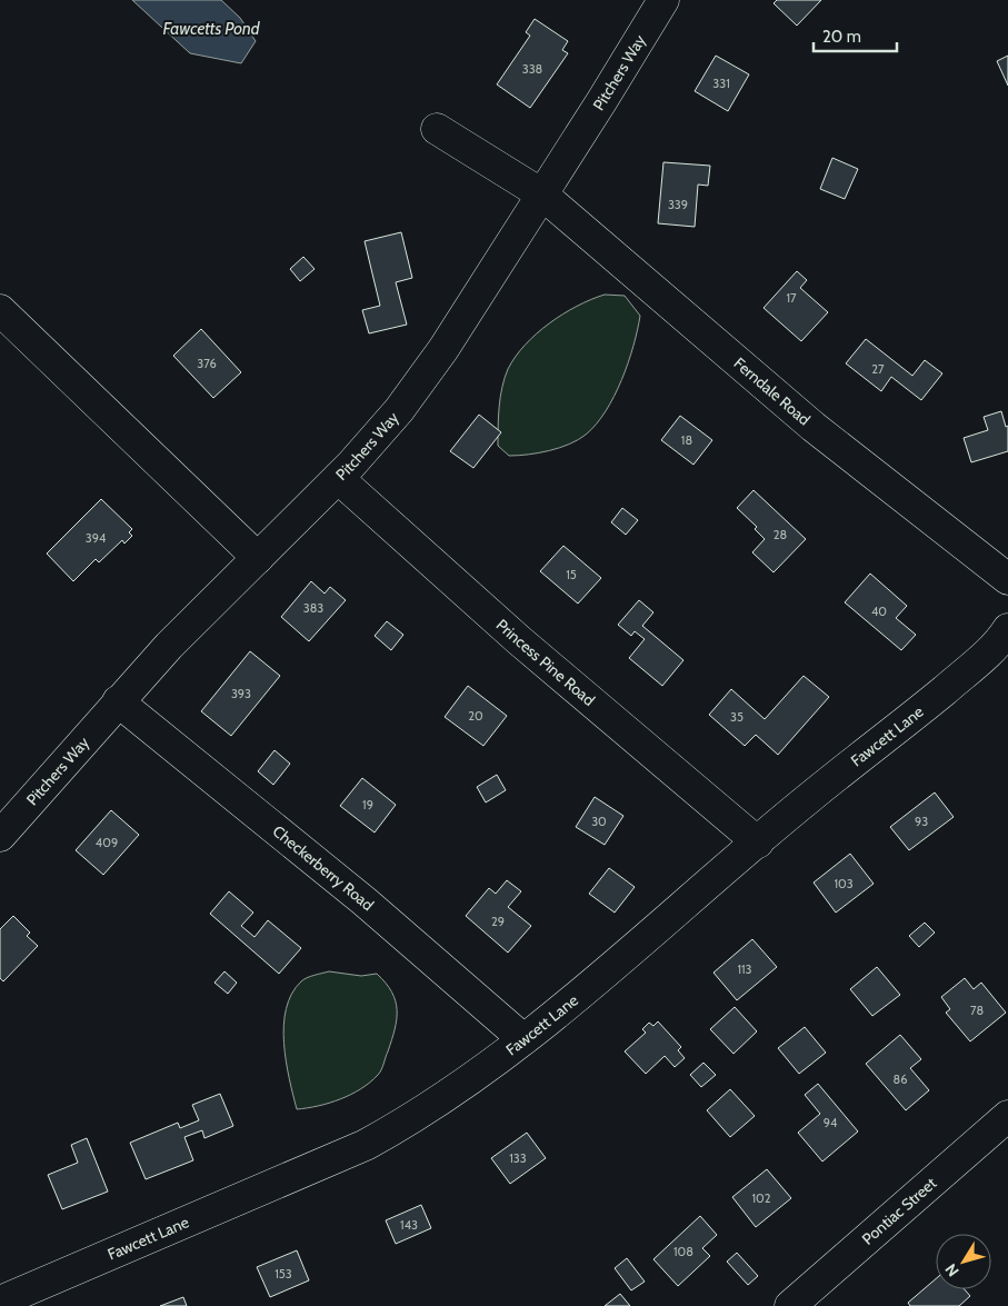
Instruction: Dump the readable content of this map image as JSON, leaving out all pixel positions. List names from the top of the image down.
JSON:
{
  "streets": {
    "street": [
      "Pitchers Way",
      "Ferndale Road",
      "Princess Pine Road",
      "Fawcett Lane",
      "Checkerberry Road",
      "Pontiac Street"
    ]
  },
  "crossings": [
    ["Pitchers Way", "Ferndale Road"],
    ["Pitchers Way", "Princess Pine Road"],
    ["Pitchers Way", "Checkerberry Road"],
    ["Princess Pine Road", "Fawcett Lane"],
    ["Fawcett Lane", "Checkerberry Road"]
  ],
  "water": ["Fawcetts Pond"],
  "house_numbers": [
    "338",
    "331",
    "339",
    "17",
    "376",
    "27",
    "18",
    "28",
    "394",
    "15",
    "383",
    "40",
    "393",
    "20",
    "35",
    "19",
    "30",
    "93",
    "409",
    "103",
    "29",
    "113",
    "78",
    "86",
    "94",
    "133",
    "102",
    "143",
    "108",
    "153"
  ],
  "scale_bar": "20 m",
  "north": "bottom left"
}
